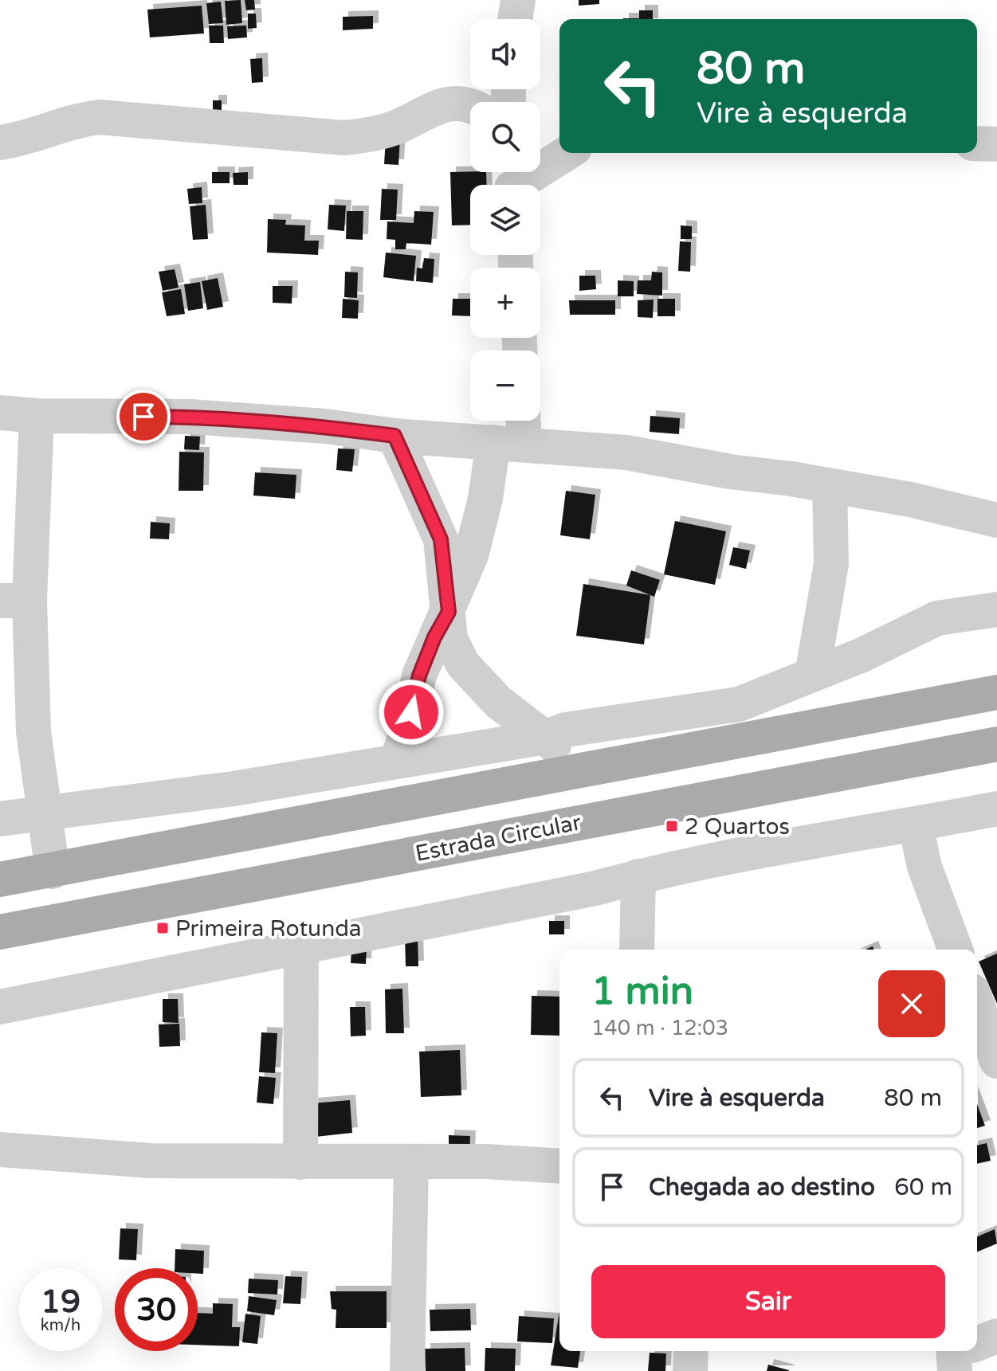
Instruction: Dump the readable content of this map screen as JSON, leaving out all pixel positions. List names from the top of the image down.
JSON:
{
  "streets": {
    "main road": ["Estrada Circular"]
  },
  "places": {
    "transit": ["2 Quartos", "Primeira Rotunda"]
  },
  "page": {
    "map_buttons": ["+", "−"],
    "turn": ["80 m", "Vire à esquerda"],
    "heading": ["1 min", "140 m · 12:03"],
    "list": [
      {
        "name": "Vire à esquerda",
        "value": "80 m"
      },
      {
        "name": "Chegada ao destino",
        "value": "60 m"
      }
    ],
    "buttons": "Sair",
    "speed": "19 km/h",
    "limit": "30"
  }
}
